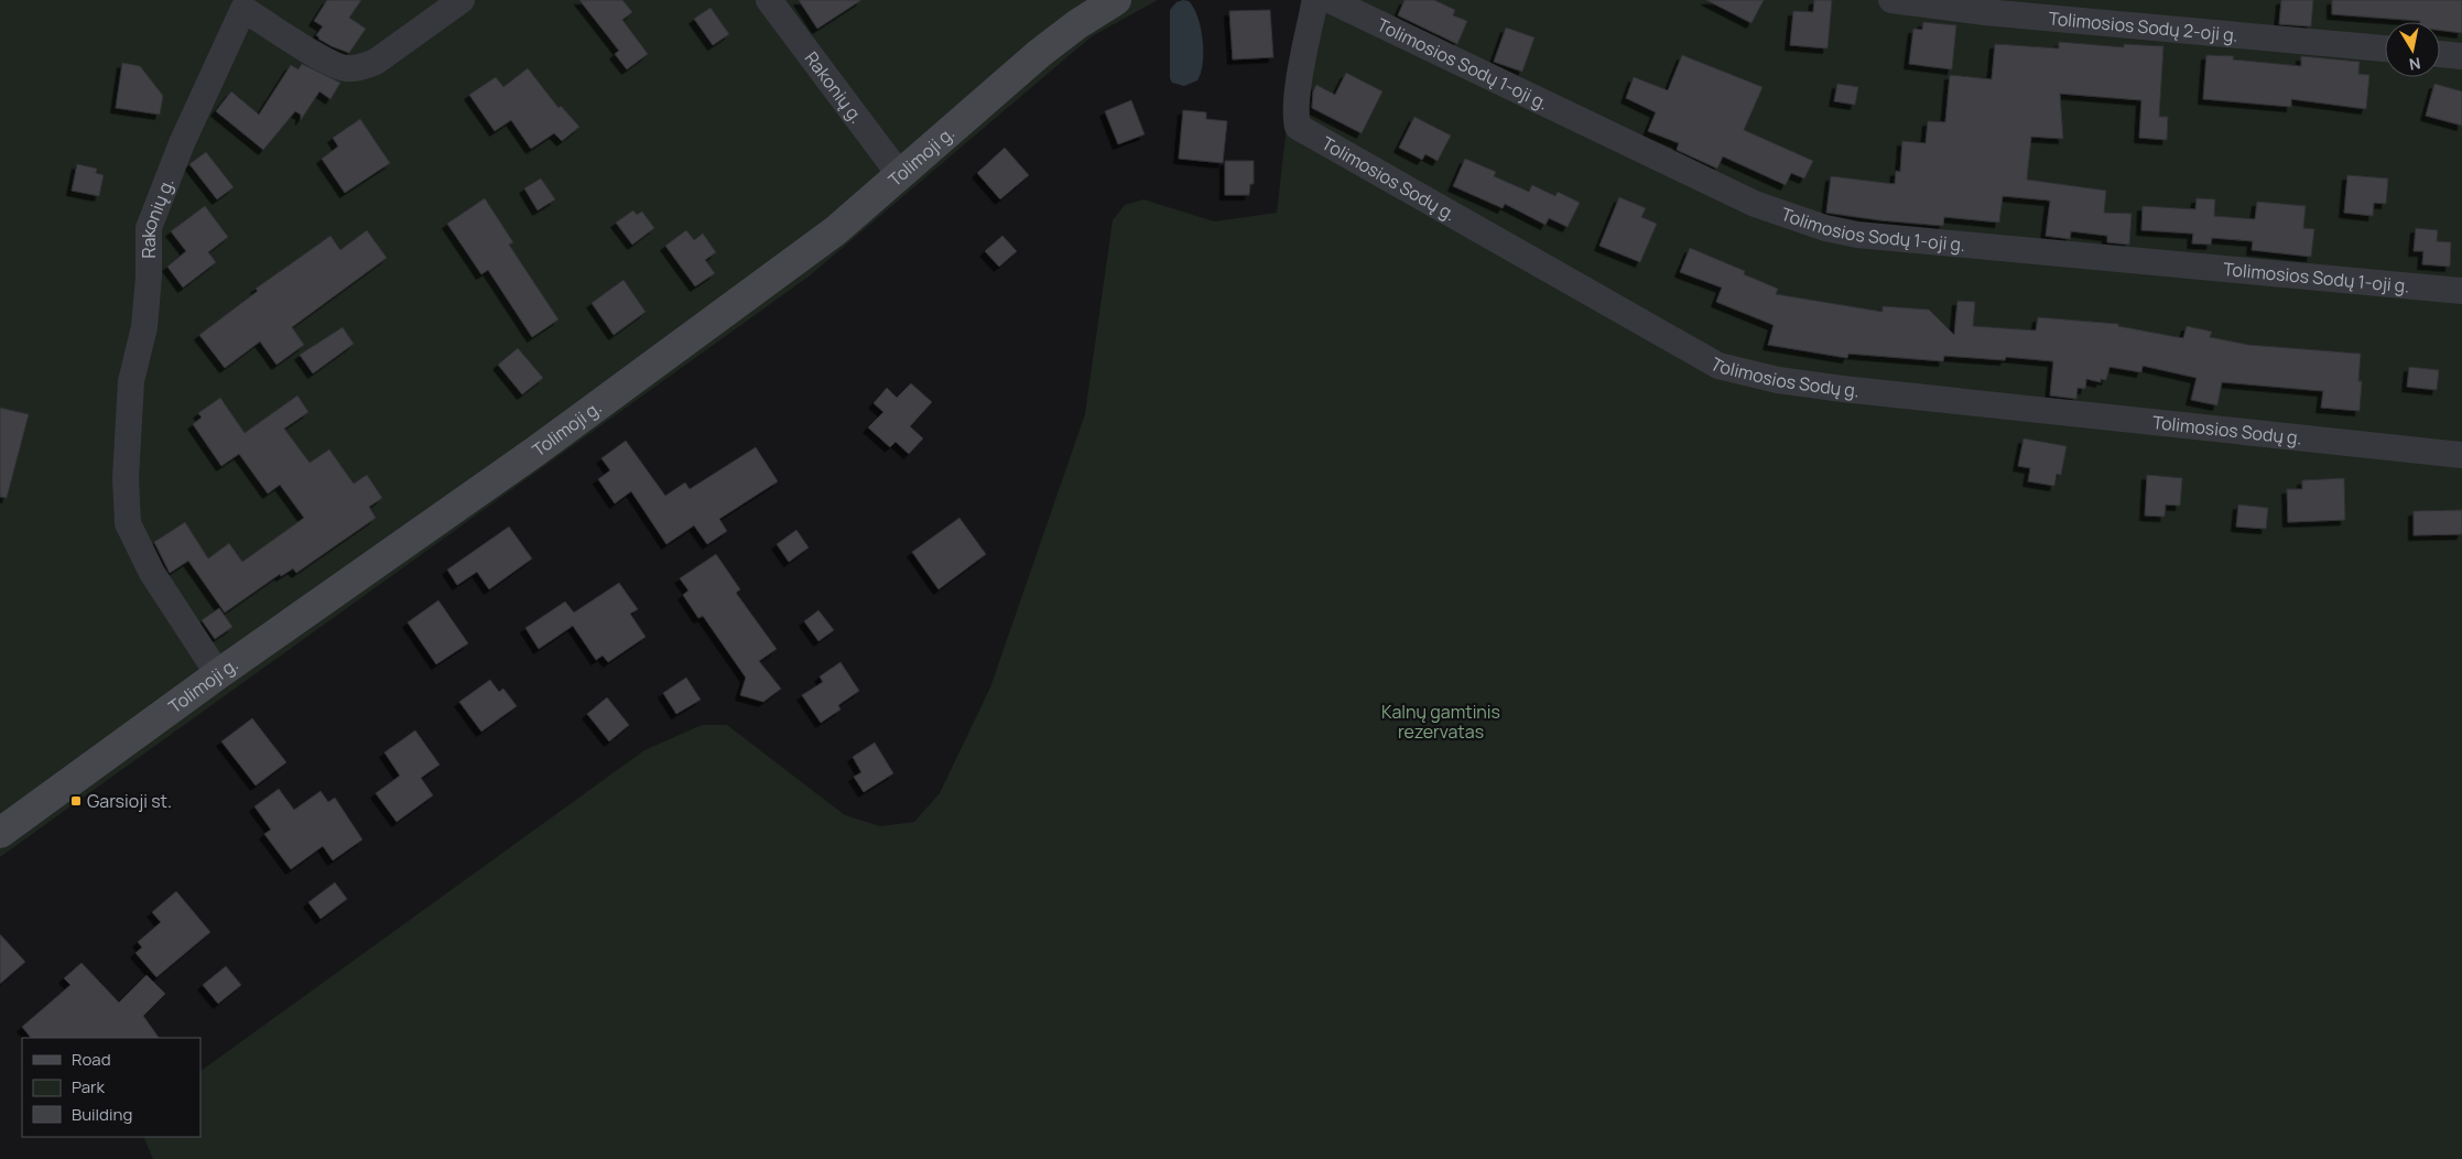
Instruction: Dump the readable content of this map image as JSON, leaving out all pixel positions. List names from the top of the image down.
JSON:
{
  "streets": {
    "street": [
      "Tolimosios Sodų 2-oji g.",
      "Tolimosios Sodų 1-oji g.",
      "Rakonių g.",
      "Tolimoji g.",
      "Tolimosios Sodų g."
    ]
  },
  "crossings": [
    ["Rakonių g.", "Tolimoji g."]
  ],
  "parks": ["Kalnų gamtinis rezervatas"],
  "places": {
    "transit": ["Garsioji st."]
  },
  "legend": ["Road", "Park", "Building"],
  "north": "bottom"
}
